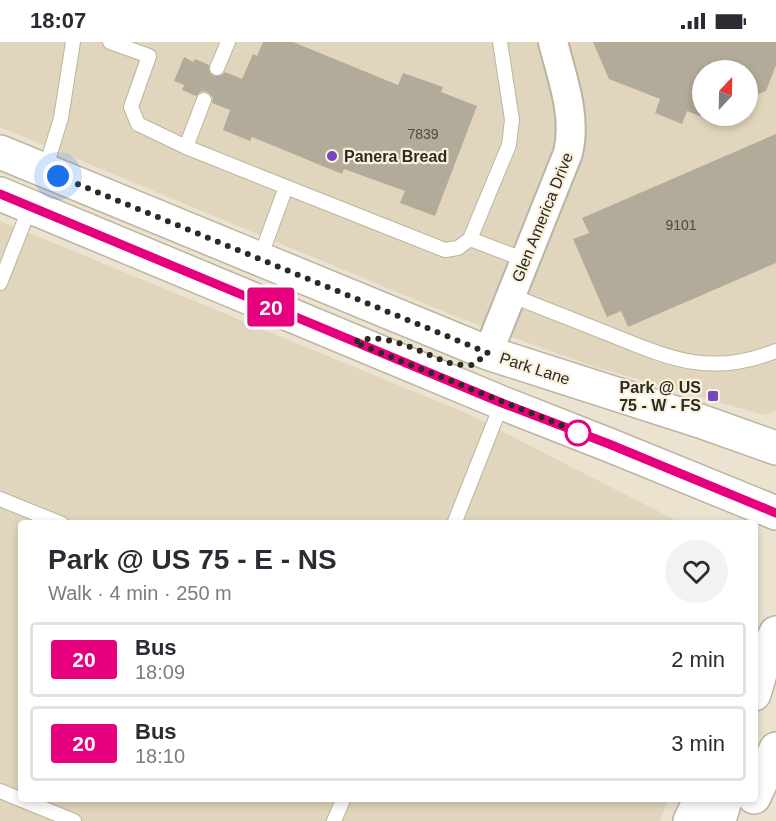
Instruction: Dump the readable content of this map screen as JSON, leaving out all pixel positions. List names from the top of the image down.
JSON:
{
  "streets": {
    "main road": ["Park Lane"],
    "street": ["Glen America Drive"]
  },
  "crossings": [
    ["Glen America Drive", "Park Lane"]
  ],
  "places": {
    "other": ["Panera Bread"],
    "transit": ["Park @ US 75 - W - FS"]
  },
  "lines": ["bus line 20"],
  "house_numbers": ["7839", "9101"],
  "north": "top",
  "page": {
    "status": "18:07",
    "on_map": "20",
    "heading": ["Park @ US 75 - E - NS", "Walk · 4 min · 250 m"],
    "list": [
      {
        "mark": "20",
        "name": "Bus",
        "note": "18:09",
        "value": "2 min"
      },
      {
        "mark": "20",
        "name": "Bus",
        "note": "18:10",
        "value": "3 min"
      }
    ]
  }
}
